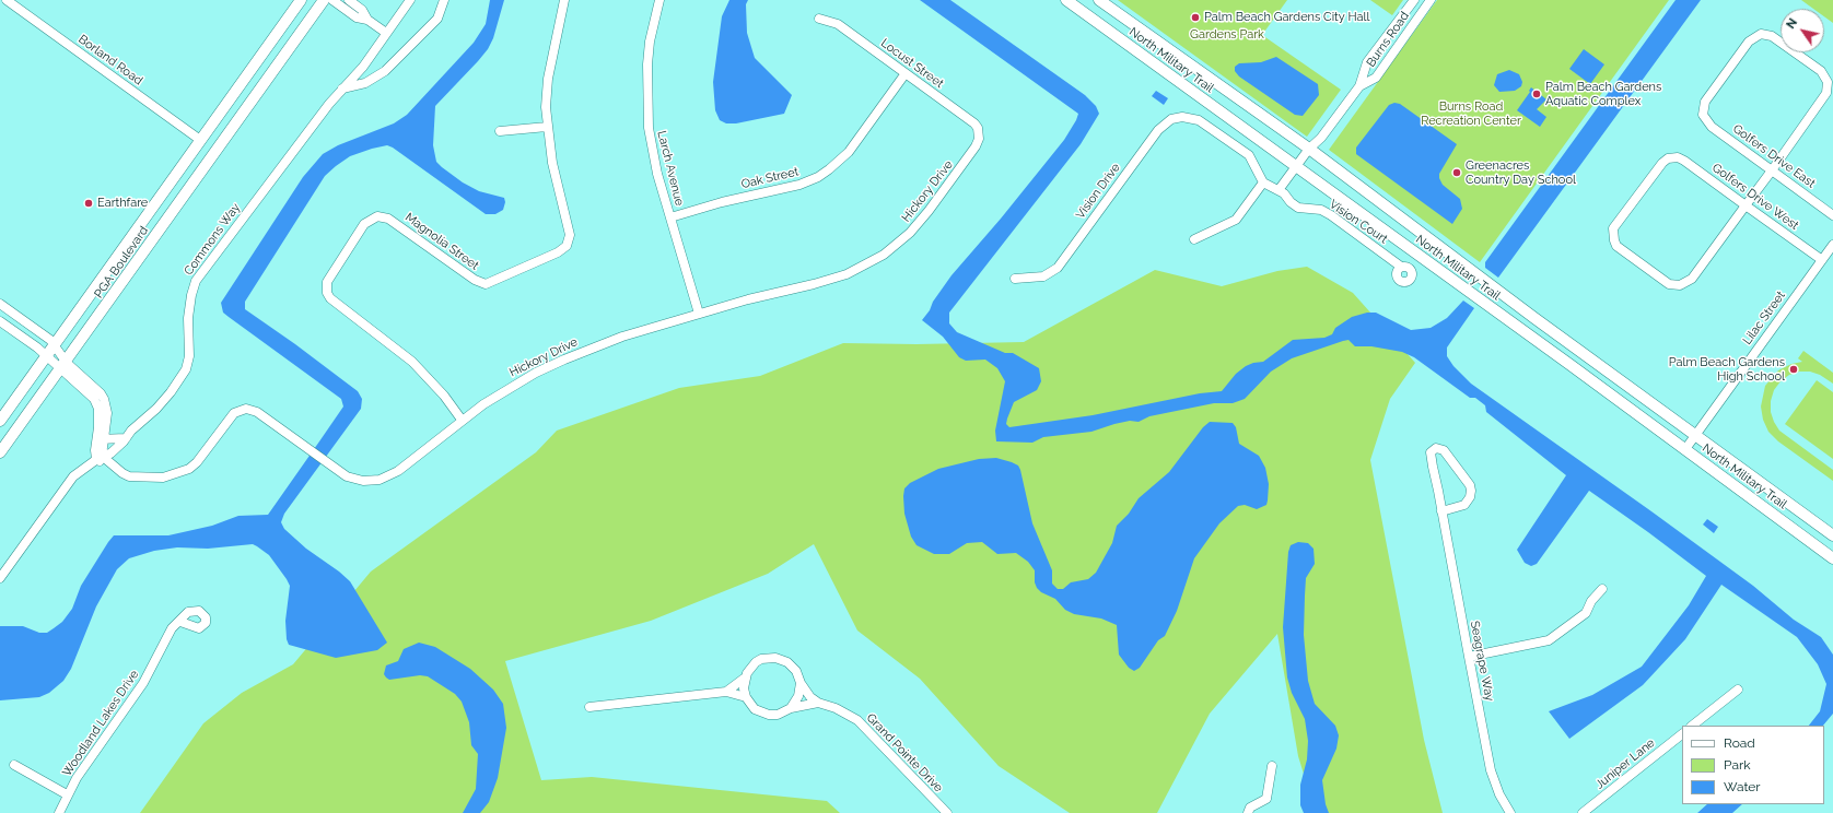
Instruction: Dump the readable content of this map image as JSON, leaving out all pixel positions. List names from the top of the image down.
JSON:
{
  "streets": {
    "main road": ["North Military Trail", "PGA Boulevard"],
    "street": [
      "Burns Road",
      "Borland Road",
      "Locust Street",
      "Golfers Drive East",
      "Larch Avenue",
      "Oak Street",
      "Hickory Drive",
      "Vision Drive",
      "Golfers Drive West",
      "Vision Court",
      "Commons Way",
      "Magnolia Street",
      "Lilac Street",
      "Seagrape Way",
      "Woodland Lakes Drive",
      "Grand Pointe Drive",
      "Juniper Lane"
    ]
  },
  "crossings": [
    ["Burns Road", "North Military Trail"],
    ["Burns Road", "Vision Court"],
    ["Borland Road", "PGA Boulevard"],
    ["North Military Trail", "Lilac Street"],
    ["Locust Street", "Oak Street"],
    ["Locust Street", "Hickory Drive"],
    ["Larch Avenue", "Oak Street"],
    ["Larch Avenue", "Hickory Drive"],
    ["Hickory Drive", "Commons Way"],
    ["Hickory Drive", "Magnolia Street"],
    ["Golfers Drive West", "Lilac Street"]
  ],
  "parks": ["Gardens Park", "Burns Road Recreation Center"],
  "places": [
    "Palm Beach Gardens City Hall",
    "Palm Beach Gardens Aquatic Complex",
    "Greenacres Country Day School",
    "Earthfare",
    "Palm Beach Gardens High School"
  ],
  "legend": ["Road", "Park", "Water"],
  "north": "top left"
}
